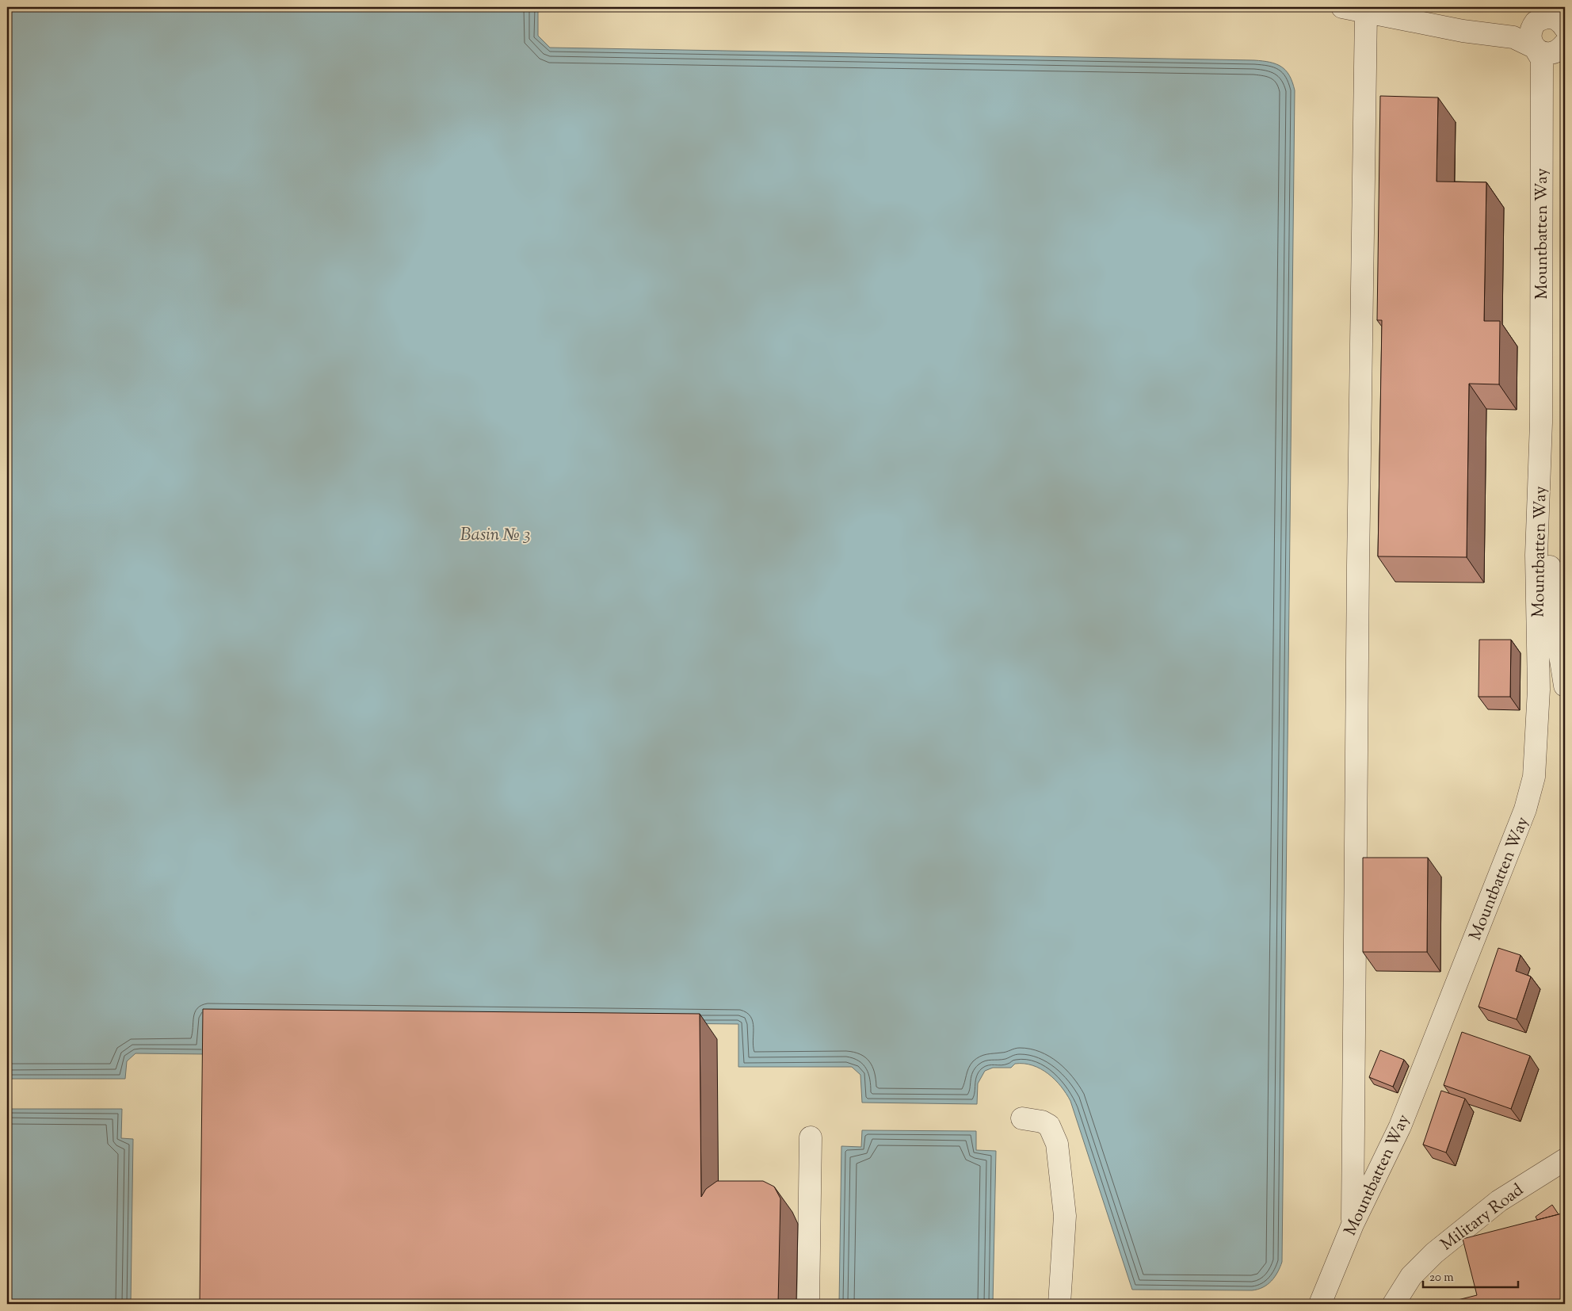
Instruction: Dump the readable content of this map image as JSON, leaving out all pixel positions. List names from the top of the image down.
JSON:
{
  "streets": {
    "lane": ["Mountbatten Way", "Military Road"]
  },
  "water": ["Basin № 3"],
  "scale_bar": "20 m"
}
